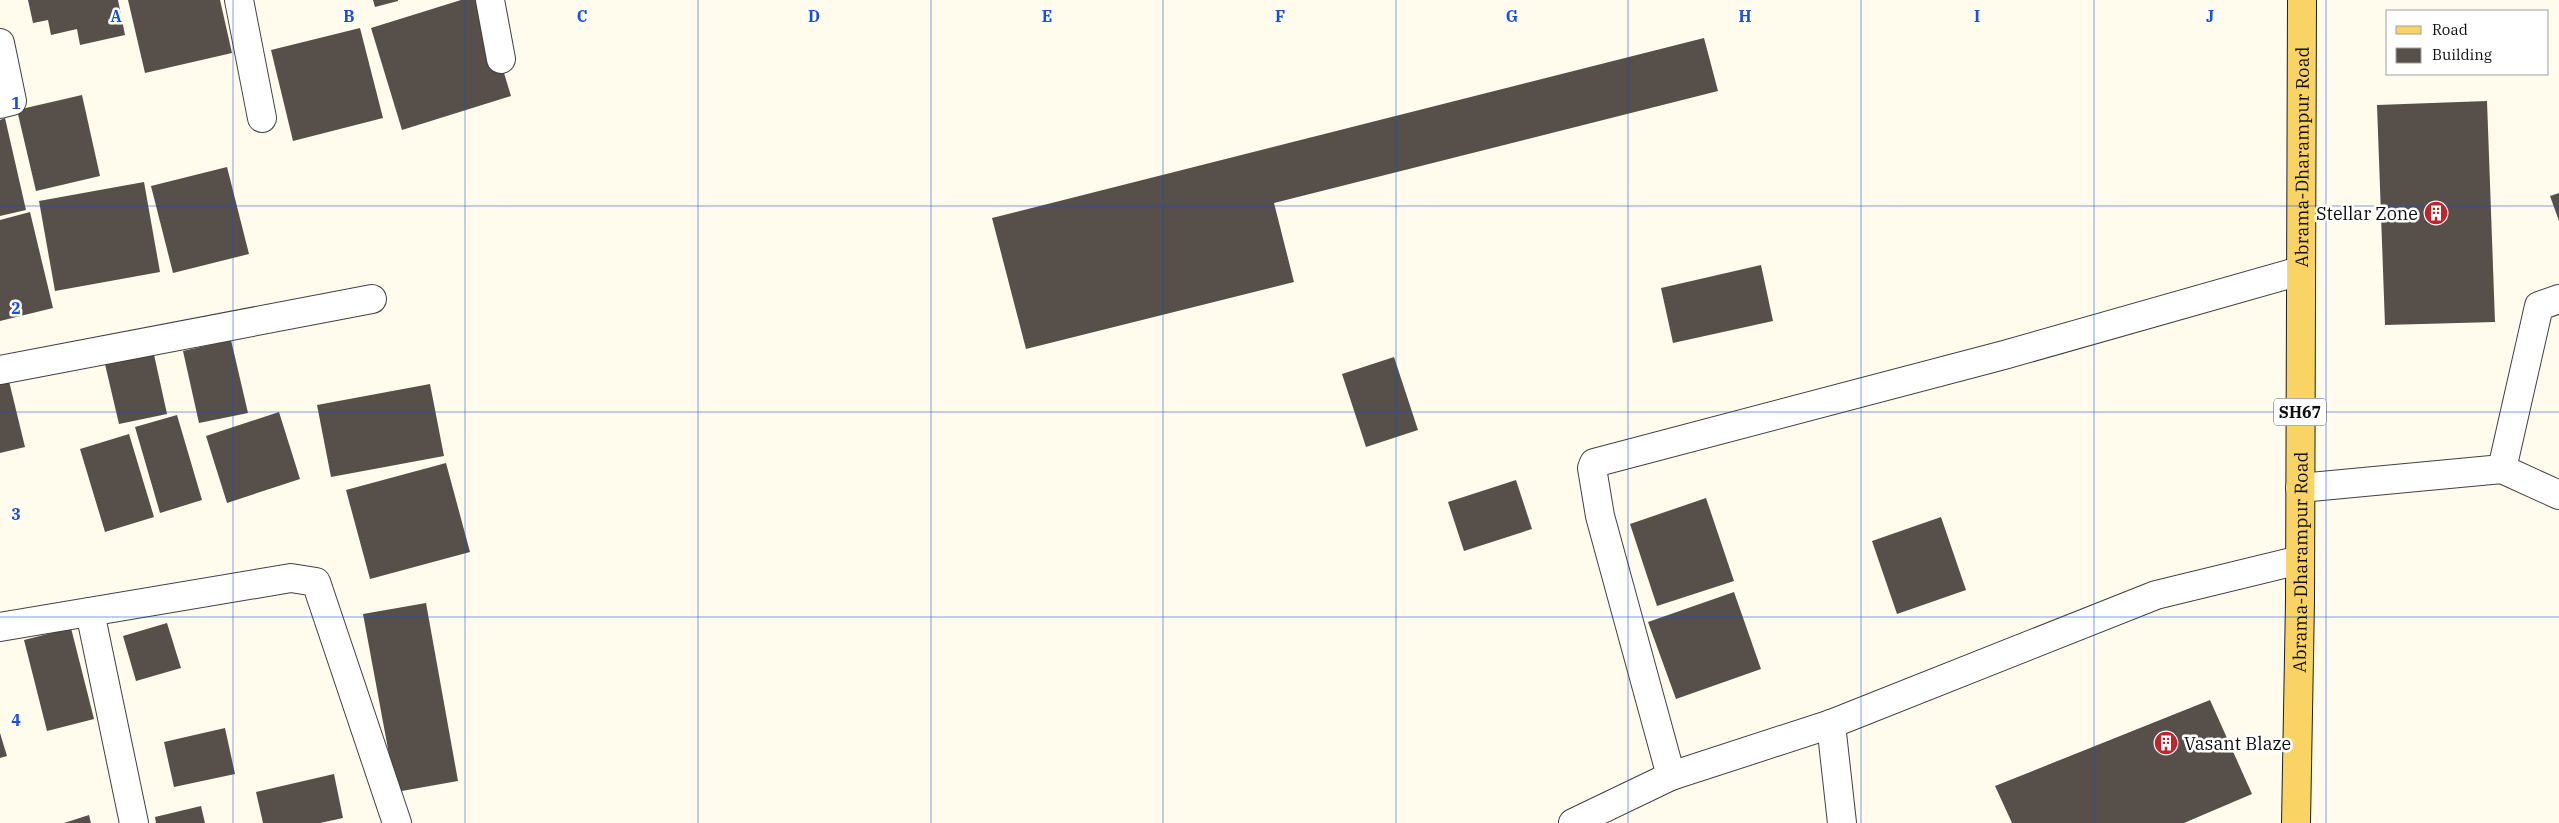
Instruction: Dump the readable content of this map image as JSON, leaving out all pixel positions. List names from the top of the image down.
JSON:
{
  "streets": {
    "main road": ["Abrama-Dharampur Road", "SH67"]
  },
  "places": {
    "building": ["Stellar Zone", "Vasant Blaze"]
  },
  "legend": ["Road", "Building"],
  "grid": {
    "columns": [
      "A",
      "B",
      "C",
      "D",
      "E",
      "F",
      "G",
      "H",
      "I",
      "J"
    ],
    "rows": [
      "1",
      "2",
      "3",
      "4"
    ]
  }
}
